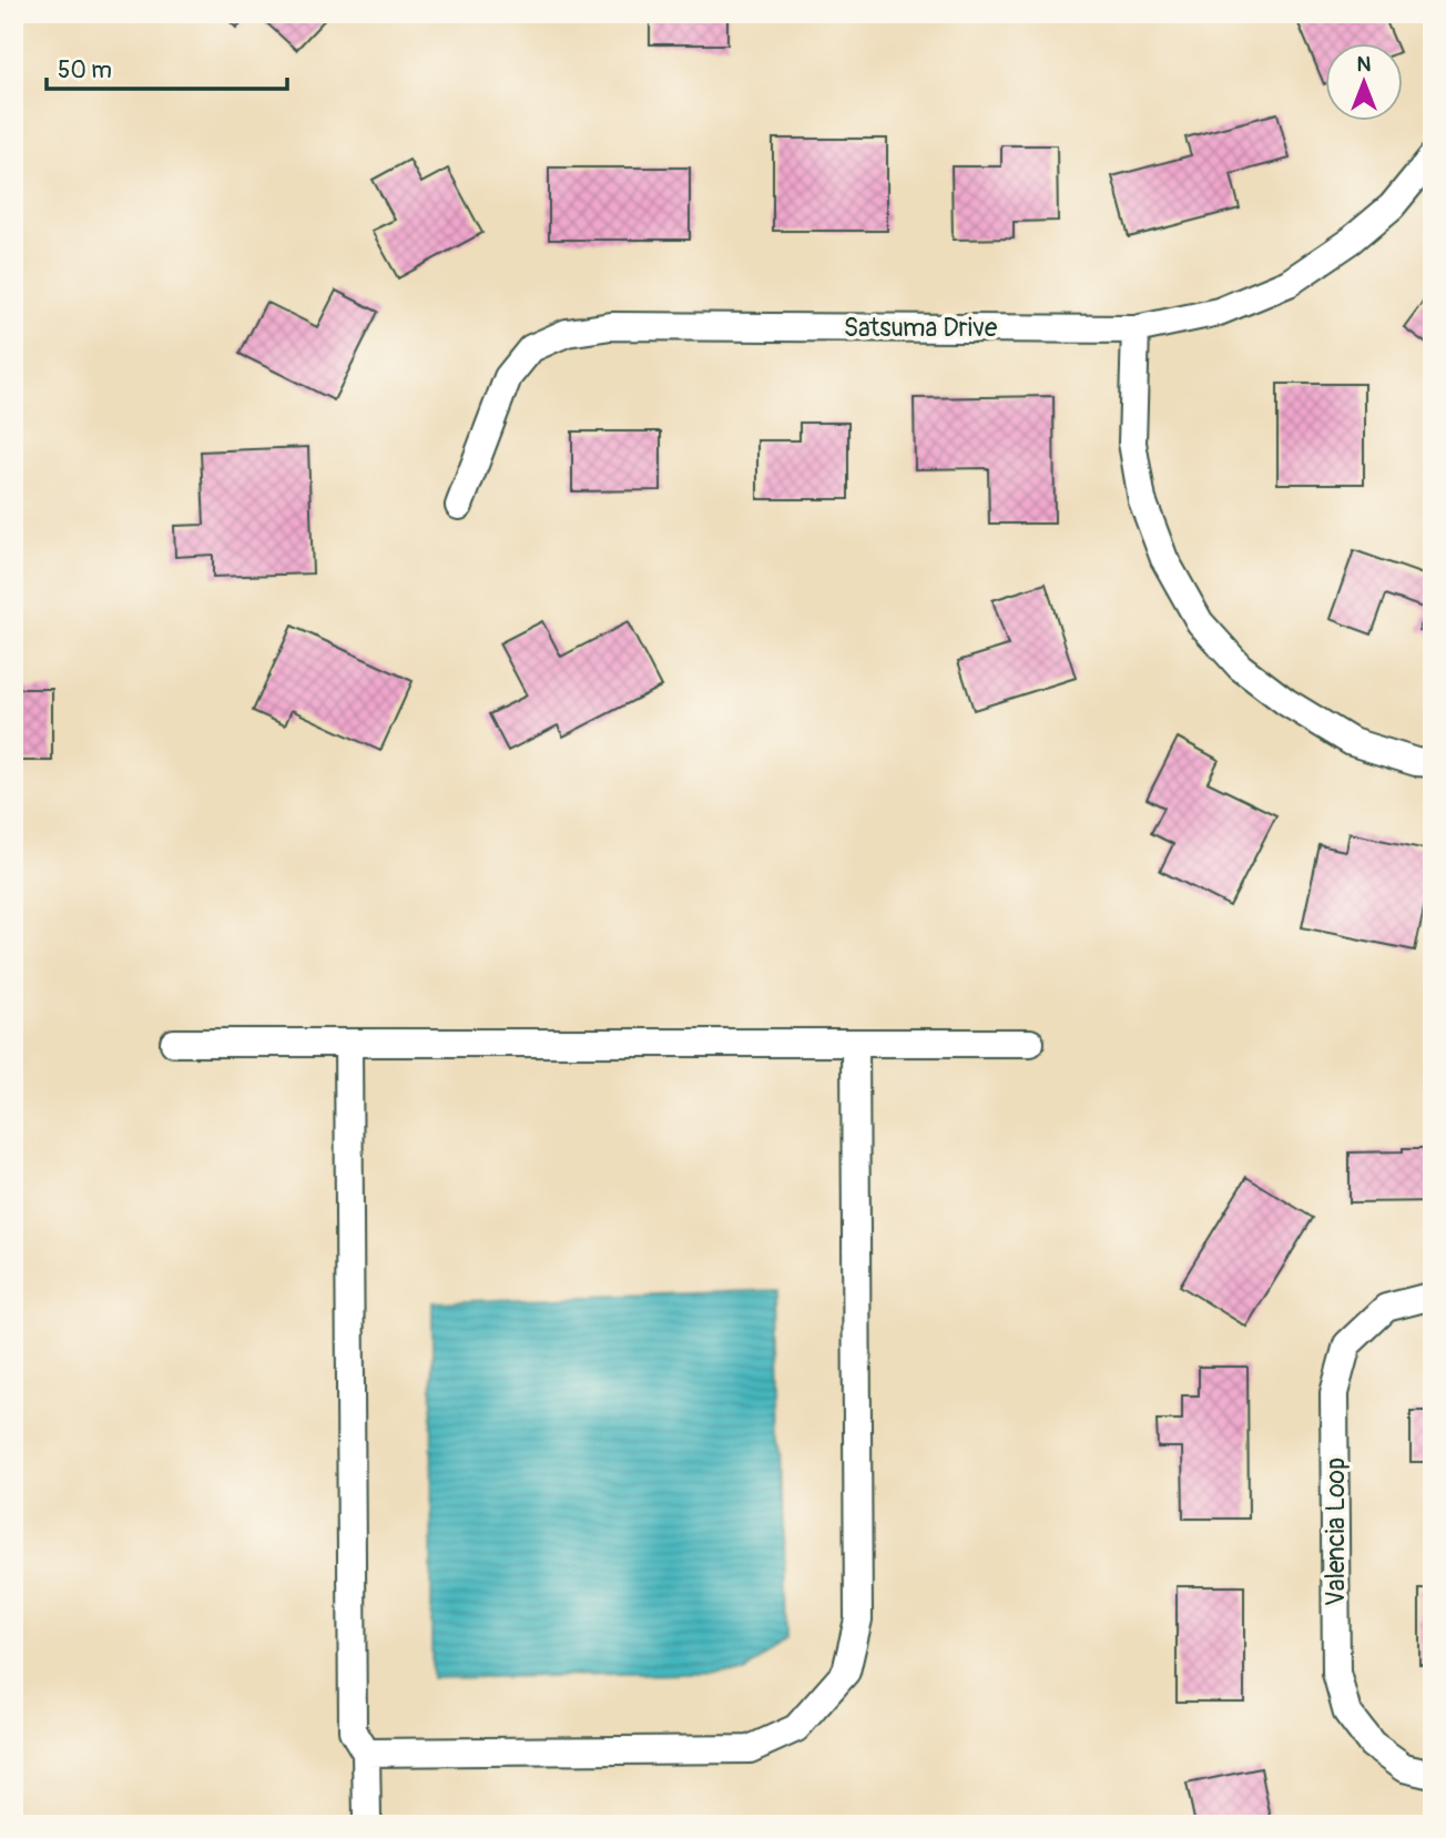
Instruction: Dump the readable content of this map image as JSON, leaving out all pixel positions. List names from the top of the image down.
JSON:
{
  "streets": {
    "street": ["Satsuma Drive", "Valencia Loop"]
  },
  "scale_bar": "50 m",
  "north": "top"
}
